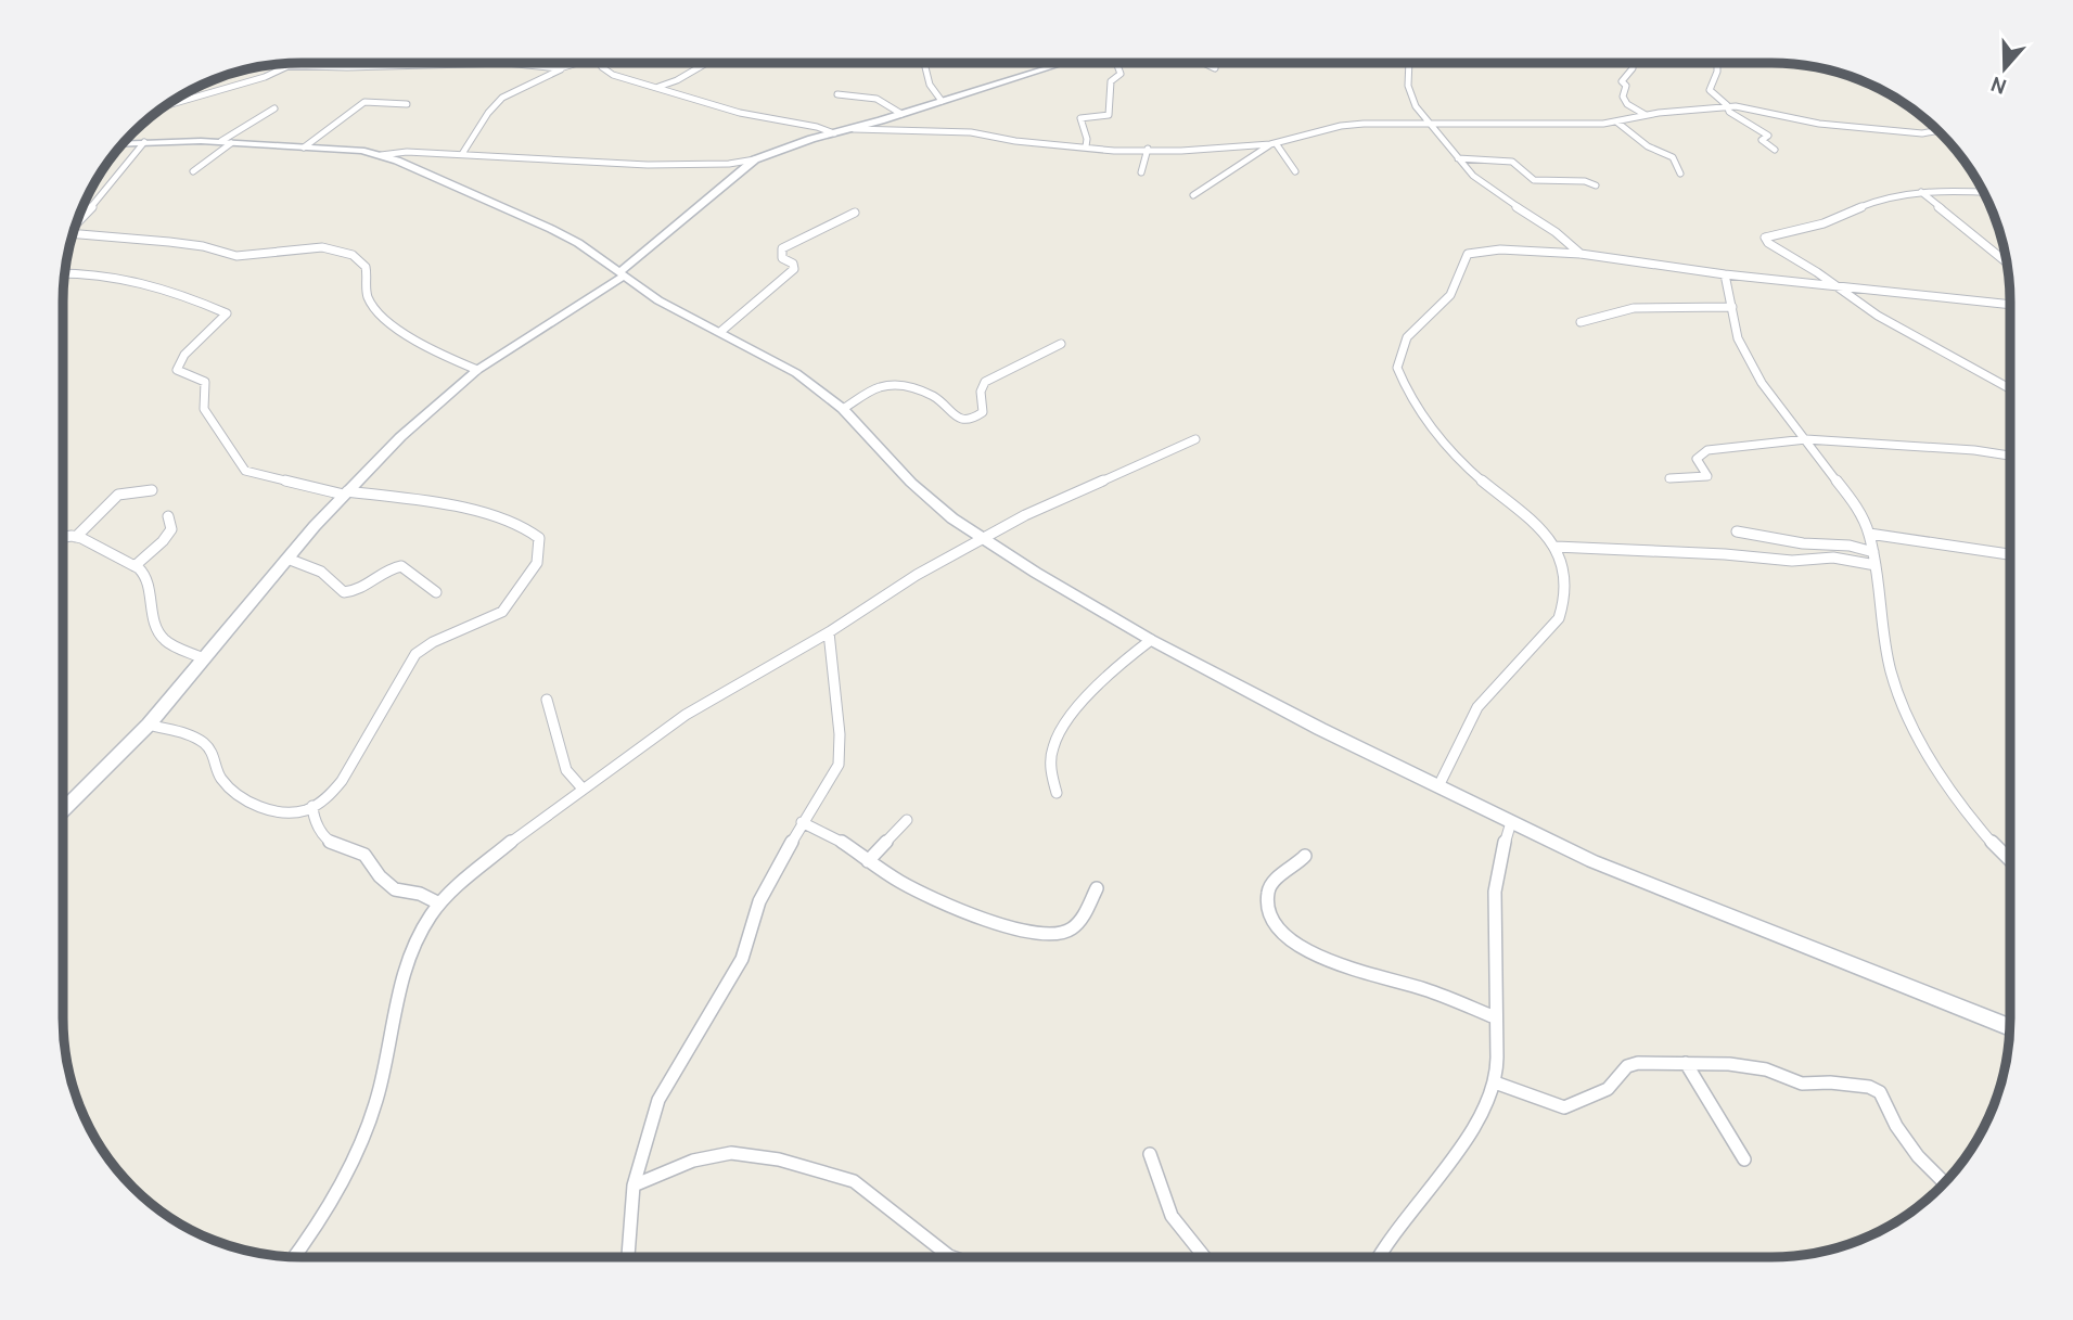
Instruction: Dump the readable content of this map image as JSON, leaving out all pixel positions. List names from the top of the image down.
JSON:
{
  "north": "bottom"
}
